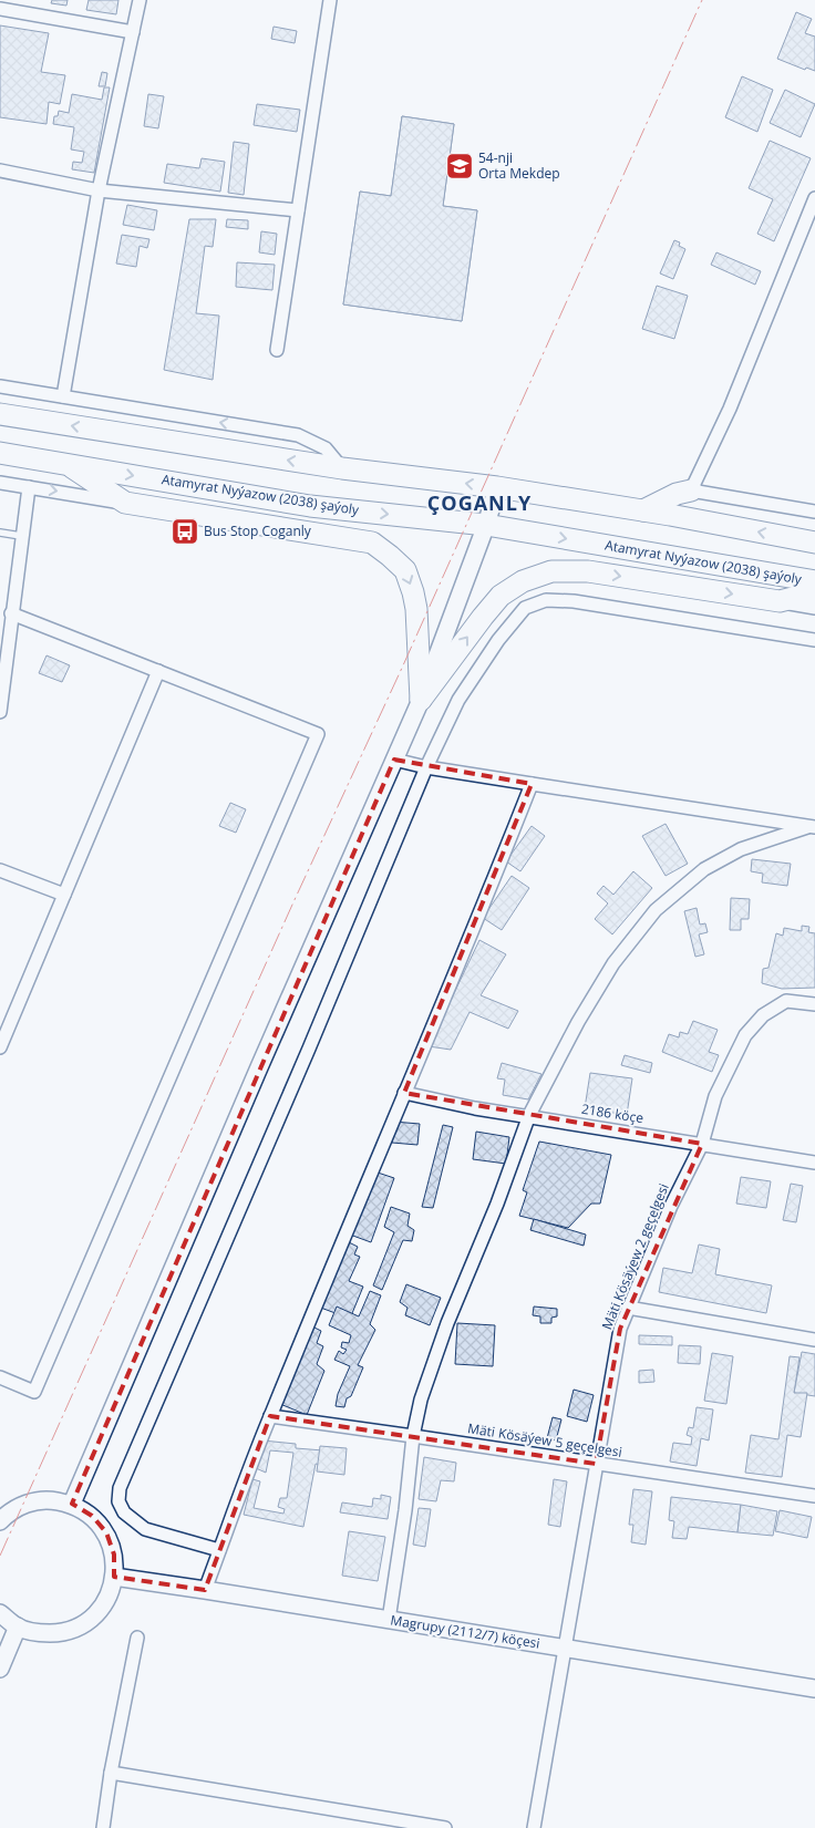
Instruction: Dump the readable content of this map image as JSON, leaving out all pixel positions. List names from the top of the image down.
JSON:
{
  "streets": {
    "main road": ["Atamyrat Nyýazow (2038) şaýoly"],
    "street": [
      "2186 köçe",
      "Mäti Kösäýew 2 geçelgesi",
      "Mäti Kösäýew 5 geçelgesi",
      "Magrupy (2112/7) köçesi"
    ]
  },
  "crossings": [
    ["2186 köçe", "Mäti Kösäýew 2 geçelgesi"],
    ["Mäti Kösäýew 2 geçelgesi", "Mäti Kösäýew 5 geçelgesi"],
    ["Mäti Kösäýew 2 geçelgesi", "Magrupy (2112/7) köçesi"]
  ],
  "districts": ["ÇOGANLY"],
  "places": {
    "school or university": ["54-nji Orta Mekdep"],
    "bus stop": ["Bus Stop Coganly"]
  }
}
